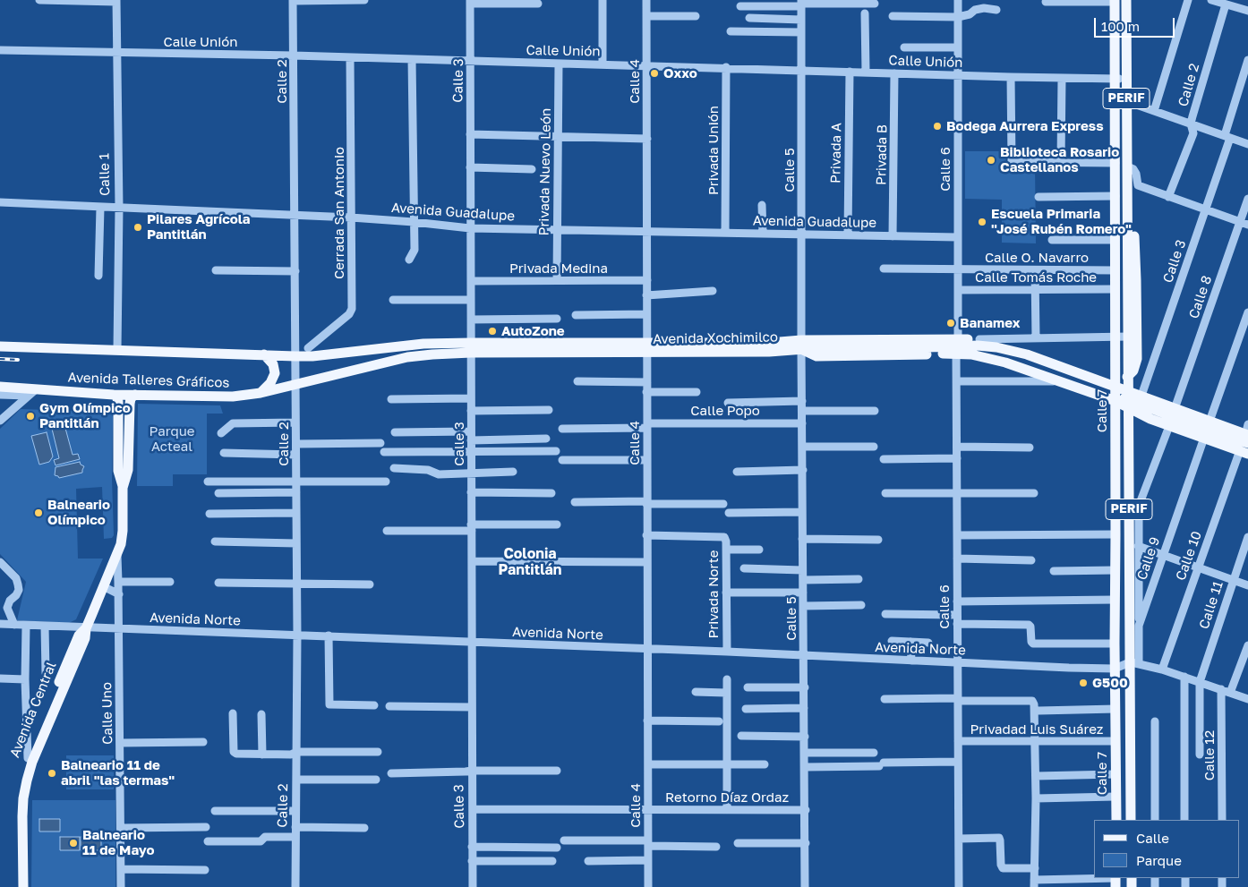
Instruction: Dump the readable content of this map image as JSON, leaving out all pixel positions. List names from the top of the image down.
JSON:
{
  "streets": {
    "main road": [
      "PERIF",
      "Avenida Xochimilco",
      "Avenida Talleres Gráficos",
      "Calle 7",
      "Avenida Central"
    ],
    "street": [
      "Calle Unión",
      "Calle 3",
      "Calle 2",
      "Calle 4",
      "Privada Unión",
      "Privada A",
      "Privada B",
      "Calle 6",
      "Calle 5",
      "Privada Nuevo León",
      "Calle 1",
      "Avenida Guadalupe",
      "Cerrada San Antonio",
      "Calle O. Navarro",
      "Privada Medina",
      "Calle Tomás Roche",
      "Calle 8",
      "Calle Popo",
      "Calle 10",
      "Calle 9",
      "Privada Norte",
      "Calle 11",
      "Avenida Norte",
      "Calle Uno",
      "Privadad Luis Suárez",
      "Calle 12",
      "Retorno Díaz Ordaz"
    ]
  },
  "crossings": [
    ["Calle Unión", "Calle 3"],
    ["Calle Unión", "Calle 2"],
    ["Calle Unión", "Calle 4"],
    ["Calle Unión", "Privada Unión"],
    ["Calle Unión", "Privada A"],
    ["Calle Unión", "Privada B"],
    ["Calle Unión", "Calle 6"],
    ["Calle Unión", "Calle 5"],
    ["Calle Unión", "Privada Nuevo León"],
    ["Calle Unión", "Calle 1"],
    ["Calle Unión", "Cerrada San Antonio"],
    ["Calle Unión", "Calle 7"],
    ["Calle 3", "Avenida Guadalupe"],
    ["Calle 3", "Privada Medina"],
    ["Calle 3", "Avenida Xochimilco"],
    ["Calle 3", "Avenida Norte"],
    ["Calle 3", "Retorno Díaz Ordaz"],
    ["Calle 2", "Avenida Guadalupe"],
    ["Calle 2", "Avenida Xochimilco"],
    ["Calle 2", "Avenida Talleres Gráficos"],
    ["Calle 2", "Avenida Norte"],
    ["Calle 4", "Avenida Guadalupe"],
    ["Calle 4", "Privada Medina"],
    ["Calle 4", "Avenida Xochimilco"],
    ["Calle 4", "Calle Popo"],
    ["Calle 4", "Privada Norte"],
    ["Calle 4", "Avenida Norte"],
    ["Calle 4", "Retorno Díaz Ordaz"],
    ["Privada Unión", "Avenida Guadalupe"],
    ["Privada A", "Avenida Guadalupe"],
    ["Privada B", "Avenida Guadalupe"],
    ["Calle 6", "Avenida Guadalupe"],
    ["Calle 6", "Calle O. Navarro"],
    ["Calle 6", "Calle Tomás Roche"],
    ["Calle 6", "Avenida Xochimilco"],
    ["Calle 6", "Avenida Norte"],
    ["Calle 6", "Privadad Luis Suárez"],
    ["Calle 5", "Avenida Guadalupe"],
    ["Calle 5", "Avenida Xochimilco"],
    ["Calle 5", "Calle Popo"],
    ["Calle 5", "Avenida Norte"],
    ["Calle 5", "Retorno Díaz Ordaz"],
    ["Privada Nuevo León", "Avenida Guadalupe"],
    ["Privada Nuevo León", "Privada Medina"],
    ["Calle 1", "Avenida Guadalupe"],
    ["Avenida Guadalupe", "Cerrada San Antonio"],
    ["Calle O. Navarro", "Calle 7"],
    ["Calle Tomás Roche", "Calle 7"],
    ["Calle 8", "Avenida Xochimilco"],
    ["Avenida Xochimilco", "Avenida Talleres Gráficos"],
    ["Avenida Xochimilco", "Calle 7"],
    ["Avenida Xochimilco", "Calle 10"],
    ["Avenida Xochimilco", "Calle 9"],
    ["Calle 7", "Calle 9"],
    ["Calle 7", "Avenida Norte"],
    ["Calle 7", "Privadad Luis Suárez"],
    ["Privada Norte", "Avenida Norte"],
    ["Avenida Norte", "Avenida Central"],
    ["Avenida Norte", "Calle Uno"],
    ["Avenida Central", "Calle Uno"]
  ],
  "districts": ["Colonia Pantitlán"],
  "parks": ["Parque Acteal"],
  "places": [
    "Oxxo",
    "Bodega Aurrera Express",
    "Biblioteca Rosario Castellanos",
    "Escuela Primaria \"José Rubén Romero\"",
    "Pilares Agrícola Pantitlán",
    "Banamex",
    "AutoZone",
    "Gym Olímpico Pantitlán",
    "Balneario Olímpico",
    "G500",
    "Balneario 11 de abril \"las termas\"",
    "Balneario 11 de Mayo"
  ],
  "legend": ["Calle", "Parque"],
  "scale_bar": "100 m"
}
